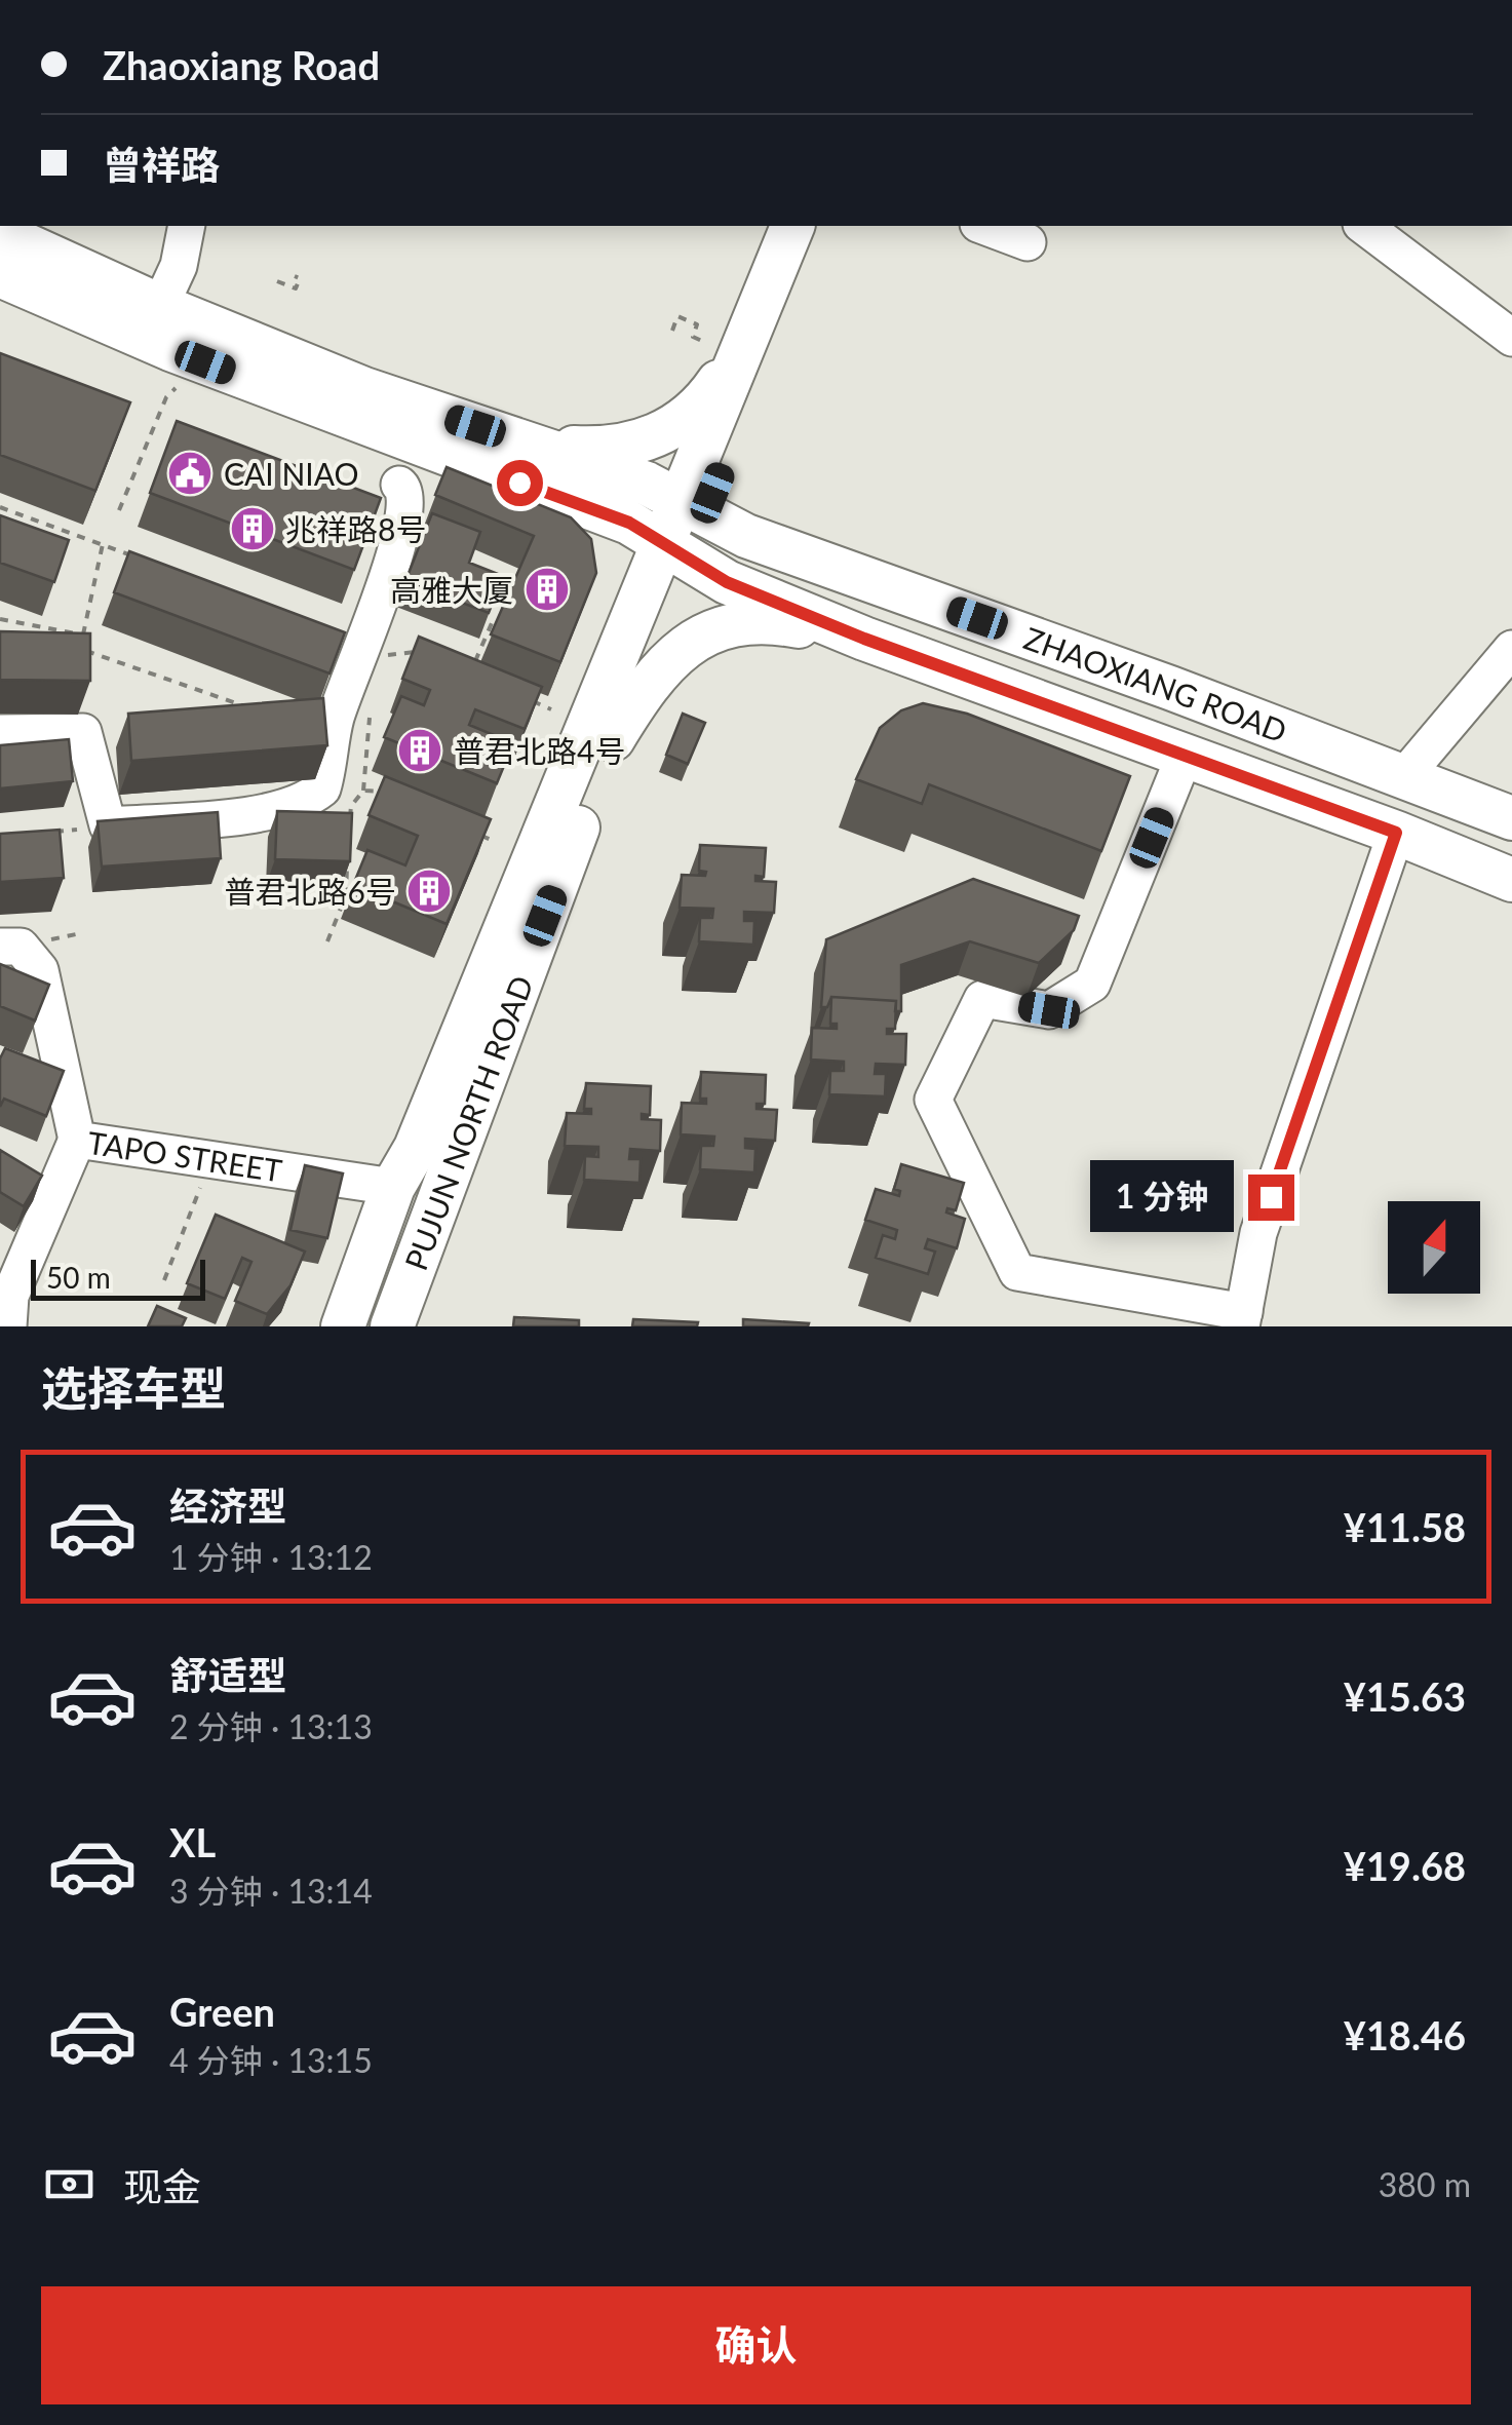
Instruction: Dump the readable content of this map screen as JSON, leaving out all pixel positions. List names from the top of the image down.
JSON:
{
  "streets": {
    "main road": ["ZHAOXIANG ROAD", "PUJUN NORTH ROAD"],
    "street": ["TAPO STREET"]
  },
  "crossings": [
    ["ZHAOXIANG ROAD", "PUJUN NORTH ROAD"],
    ["PUJUN NORTH ROAD", "TAPO STREET"]
  ],
  "places": {
    "public building": ["CAI NIAO"],
    "building": [
      "兆祥路8号",
      "高雅大厦",
      "普君北路4号",
      "普君北路6号"
    ]
  },
  "scale_bar": "50 m",
  "north": "top",
  "page": {
    "banner": ["Zhaoxiang Road", "曾祥路"],
    "bubble": "1 分钟",
    "scale": "50 m",
    "heading": "选择车型",
    "list": [
      {
        "name": "经济型",
        "note": "1 分钟 · 13:12",
        "value": "¥11.58"
      },
      {
        "name": "舒适型",
        "note": "2 分钟 · 13:13",
        "value": "¥15.63"
      },
      {
        "name": "XL",
        "note": "3 分钟 · 13:14",
        "value": "¥19.68"
      },
      {
        "name": "Green",
        "note": "4 分钟 · 13:15",
        "value": "¥18.46"
      }
    ],
    "pay": ["现金", "380 m"],
    "buttons": "确认"
  }
}
